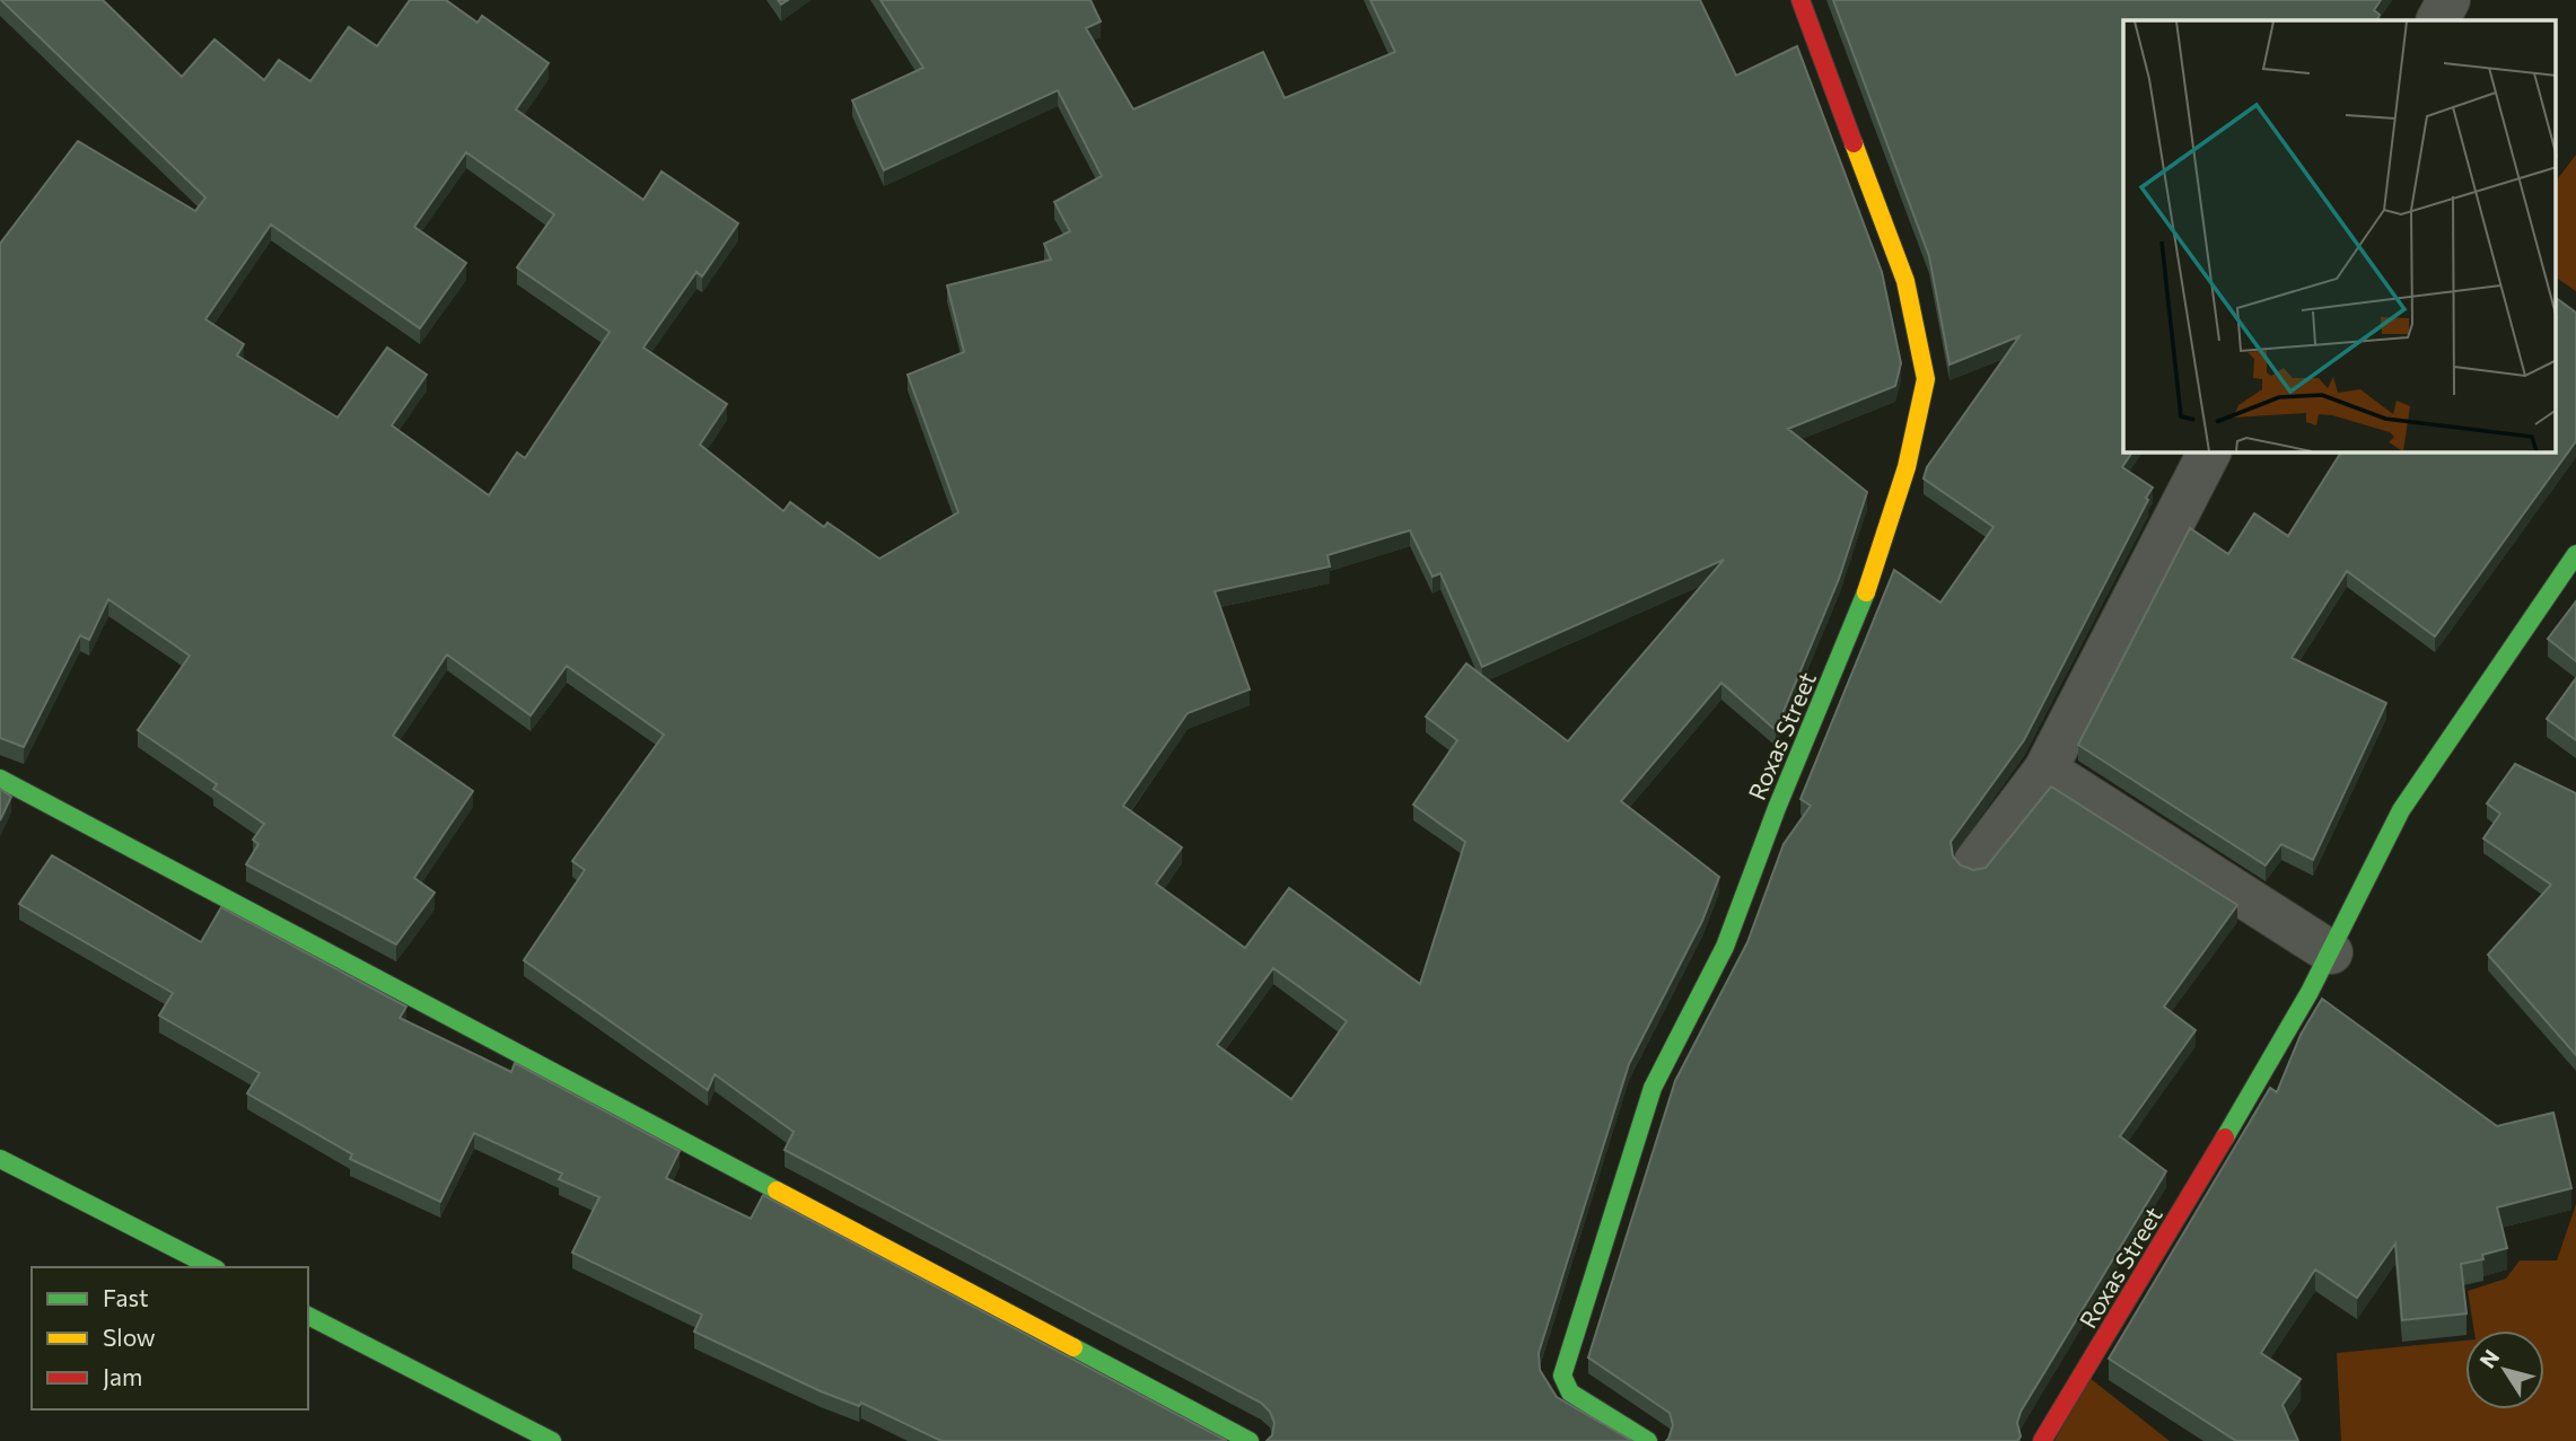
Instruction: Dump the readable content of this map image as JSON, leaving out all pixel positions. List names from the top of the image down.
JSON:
{
  "streets": {
    "street": ["Roxas Street"]
  },
  "legend": ["Fast", "Slow", "Jam"],
  "north": "top left"
}
